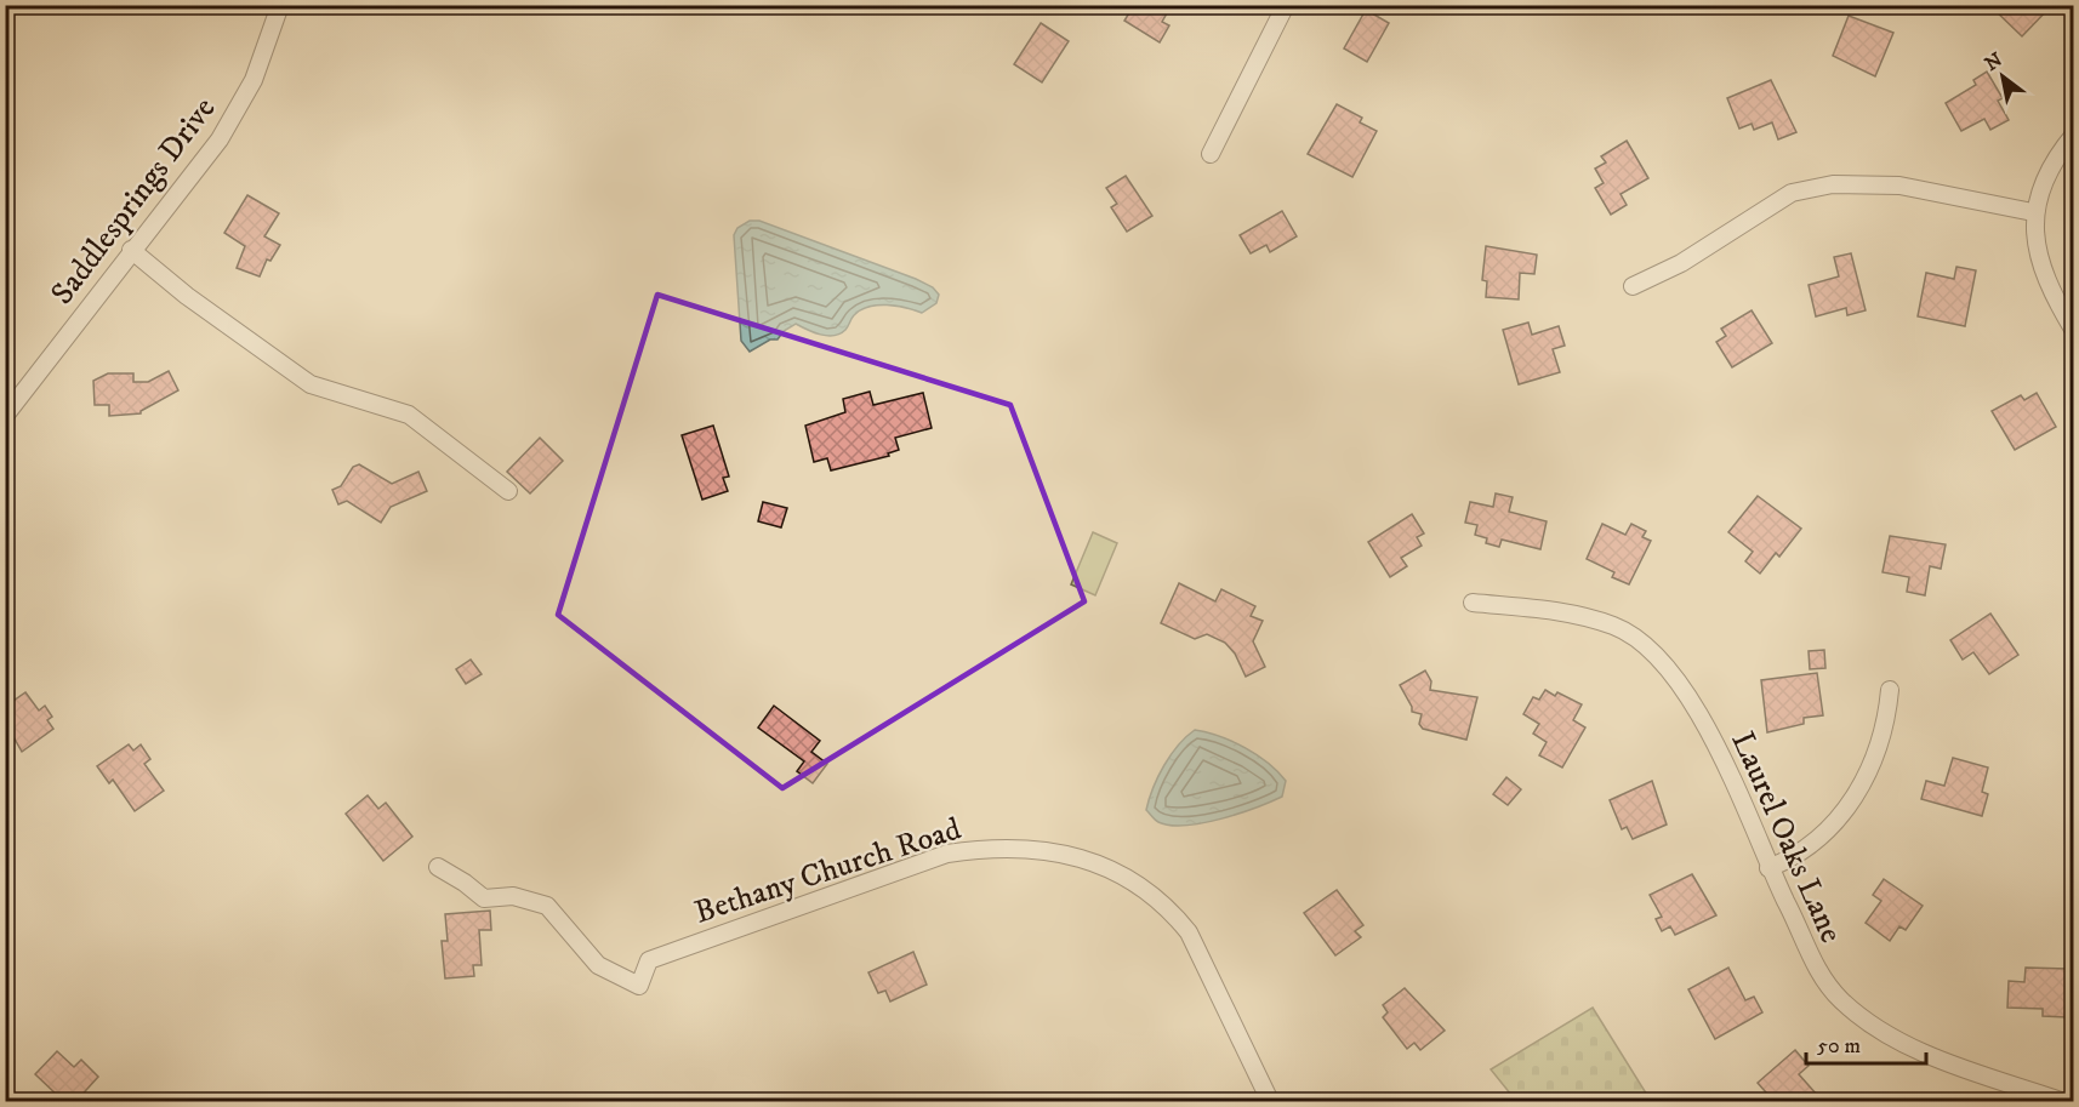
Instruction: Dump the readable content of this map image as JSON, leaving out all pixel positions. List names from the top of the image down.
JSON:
{
  "streets": {
    "street": ["Saddlesprings Drive", "Laurel Oaks Lane", "Bethany Church Road"]
  },
  "scale_bar": "50 m",
  "north": "top left"
}
